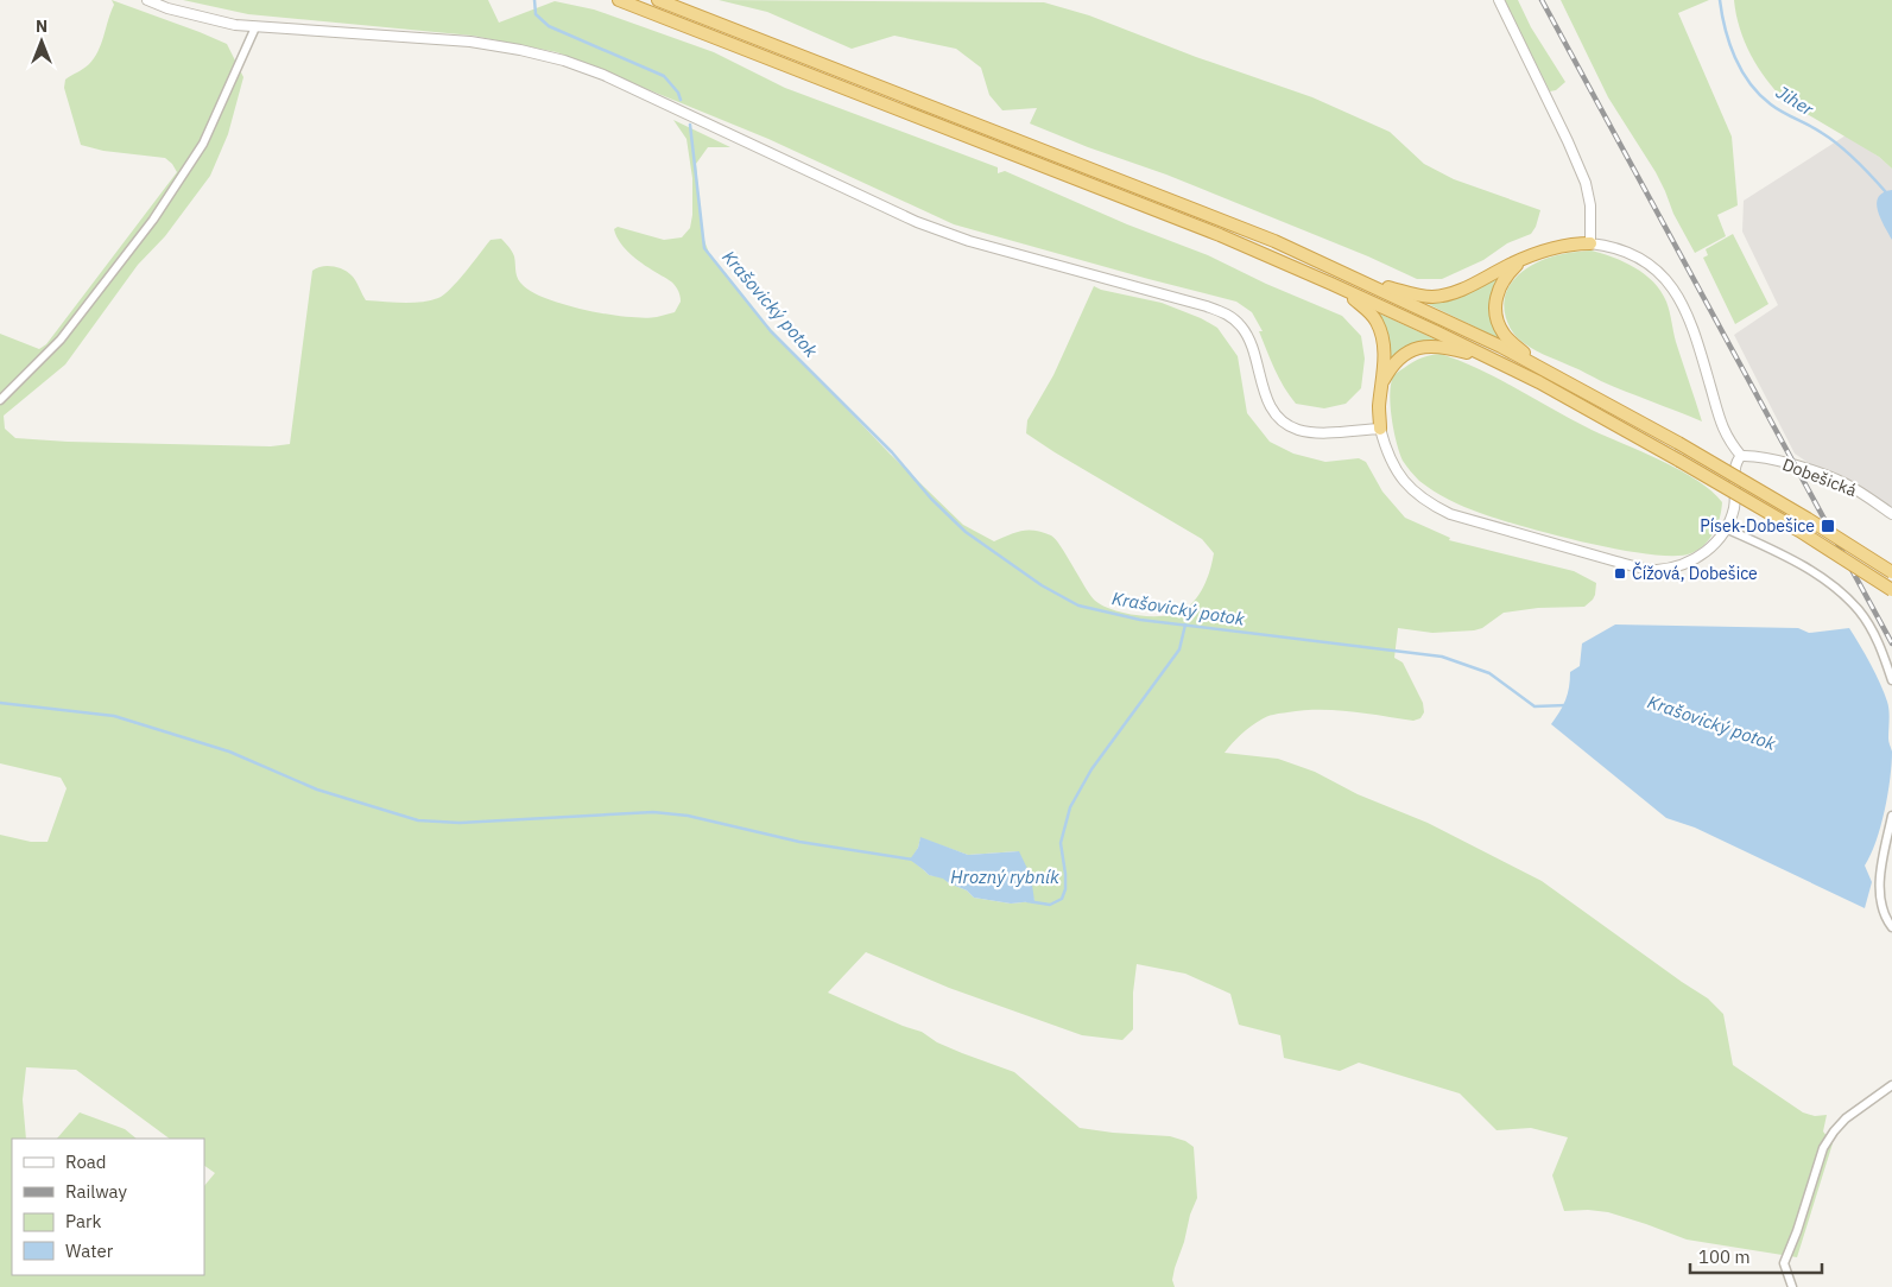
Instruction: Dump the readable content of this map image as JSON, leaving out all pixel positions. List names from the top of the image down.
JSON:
{
  "streets": {
    "street": ["Dobešická"]
  },
  "water": ["Jiher", "Krašovický potok", "Hrozný rybník"],
  "places": {
    "transit": ["Písek-Dobešice", "Čížová, Dobešice"]
  },
  "legend": [
    "Road",
    "Railway",
    "Park",
    "Water"
  ],
  "scale_bar": "100 m",
  "north": "top"
}
